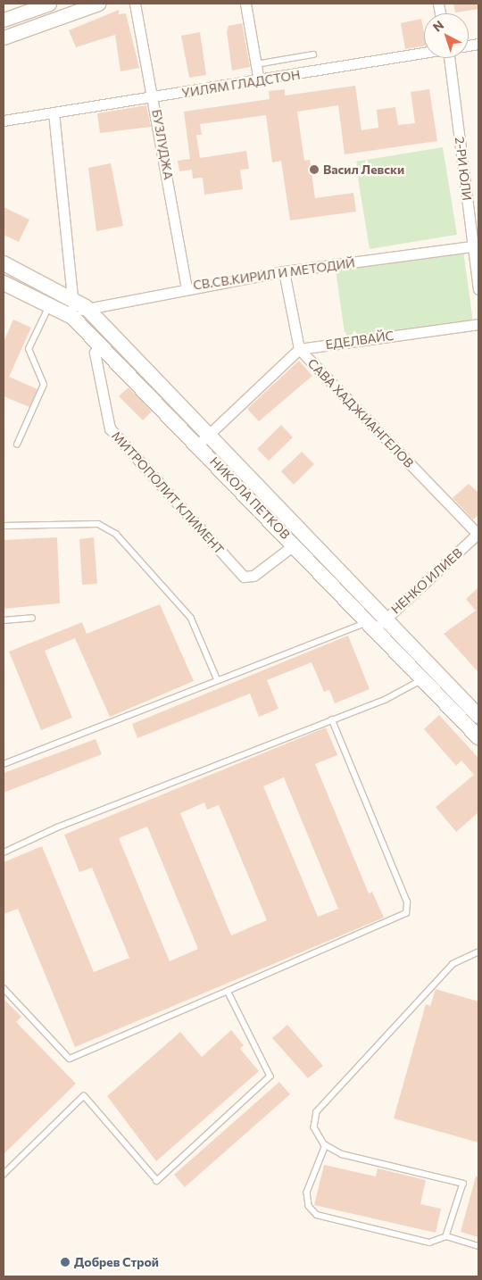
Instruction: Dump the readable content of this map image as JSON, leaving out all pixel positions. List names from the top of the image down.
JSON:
{
  "streets": {
    "main road": ["НИКОЛА ПЕТКОВ"],
    "street": [
      "УИЛЯМ ГЛАДСТОН",
      "БУЗЛУДЖА",
      "2-РИ ЮЛИ",
      "СВ.СВ.КИРИЛ И МЕТОДИЙ",
      "ЕДЕЛВАЙС",
      "САВА ХАДЖИАНГЕЛОВ",
      "МИТРОПОЛИТ КЛИМЕНТ",
      "НЕНКО ИЛИЕВ"
    ]
  },
  "crossings": [
    ["УИЛЯМ ГЛАДСТОН", "БУЗЛУДЖА"],
    ["БУЗЛУДЖА", "СВ.СВ.КИРИЛ И МЕТОДИЙ"],
    ["2-РИ ЮЛИ", "СВ.СВ.КИРИЛ И МЕТОДИЙ"],
    ["СВ.СВ.КИРИЛ И МЕТОДИЙ", "САВА ХАДЖИАНГЕЛОВ"],
    ["СВ.СВ.КИРИЛ И МЕТОДИЙ", "НИКОЛА ПЕТКОВ"],
    ["ЕДЕЛВАЙС", "САВА ХАДЖИАНГЕЛОВ"],
    ["САВА ХАДЖИАНГЕЛОВ", "НЕНКО ИЛИЕВ"],
    ["МИТРОПОЛИТ КЛИМЕНТ", "НИКОЛА ПЕТКОВ"],
    ["НИКОЛА ПЕТКОВ", "НЕНКО ИЛИЕВ"]
  ],
  "places": ["Васил Левски", "Добрев Строй"],
  "north": "top left"
}
